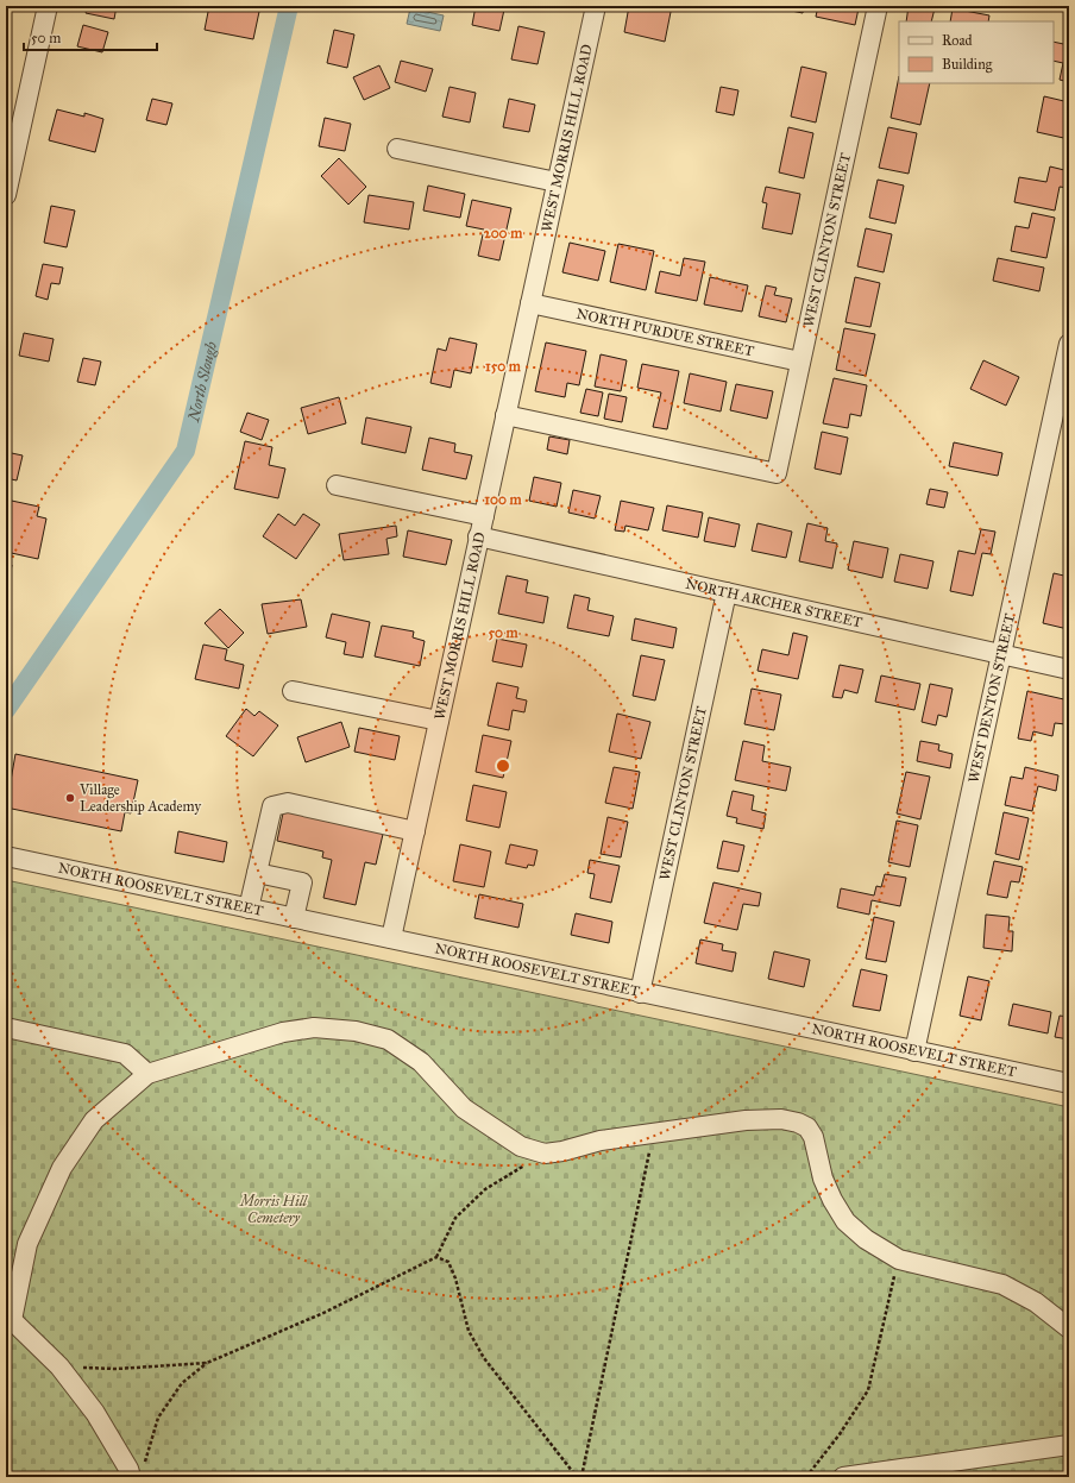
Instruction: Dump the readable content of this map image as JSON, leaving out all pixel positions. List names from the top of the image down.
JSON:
{
  "streets": {
    "street": [
      "WEST MORRIS HILL ROAD",
      "WEST CLINTON STREET",
      "NORTH PURDUE STREET",
      "NORTH ARCHER STREET",
      "WEST DENTON STREET",
      "NORTH ROOSEVELT STREET"
    ]
  },
  "crossings": [
    ["WEST MORRIS HILL ROAD", "WEST CLINTON STREET"],
    ["WEST MORRIS HILL ROAD", "NORTH PURDUE STREET"],
    ["WEST MORRIS HILL ROAD", "NORTH ARCHER STREET"],
    ["WEST MORRIS HILL ROAD", "NORTH ROOSEVELT STREET"],
    ["WEST CLINTON STREET", "NORTH PURDUE STREET"],
    ["WEST CLINTON STREET", "NORTH ARCHER STREET"],
    ["WEST CLINTON STREET", "NORTH ROOSEVELT STREET"],
    ["NORTH ARCHER STREET", "WEST DENTON STREET"],
    ["WEST DENTON STREET", "NORTH ROOSEVELT STREET"]
  ],
  "water": ["North Slough"],
  "parks": ["Morris Hill Cemetery"],
  "places": ["Village Leadership Academy"],
  "legend": ["Road", "Building"],
  "scale_bar": "50 m",
  "rings": [
    "200 m",
    "150 m",
    "100 m",
    "50 m"
  ]
}
